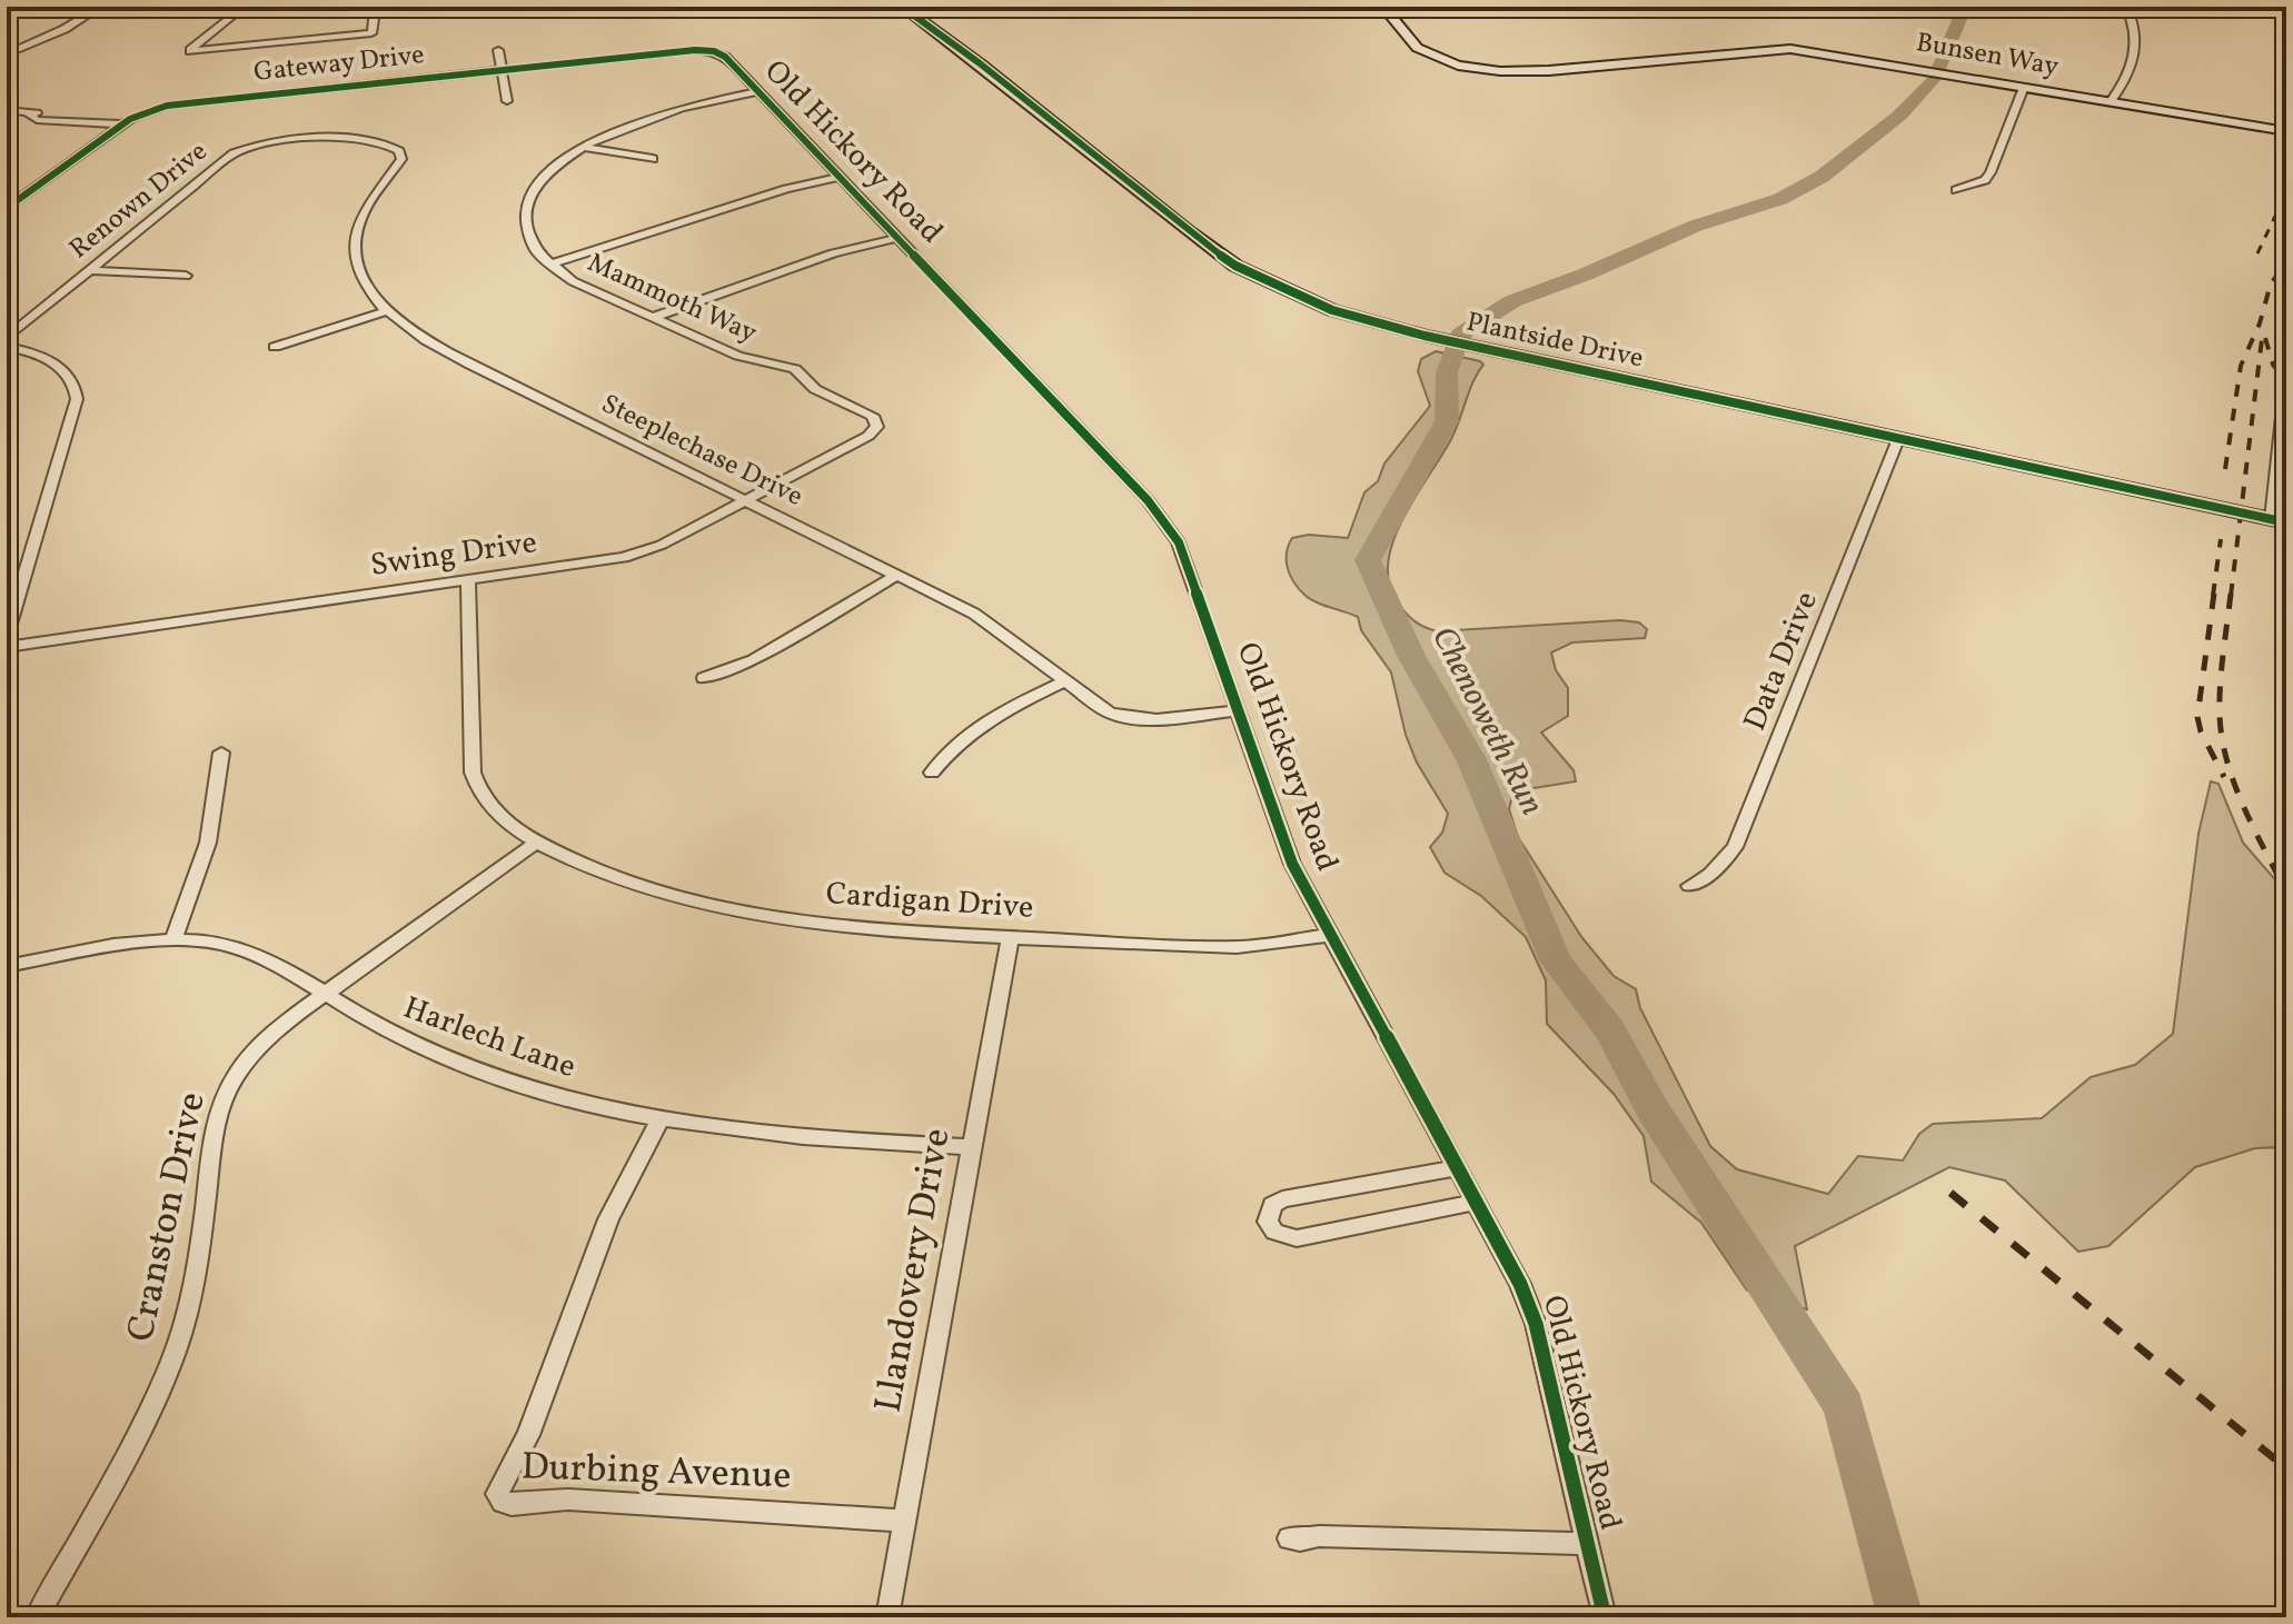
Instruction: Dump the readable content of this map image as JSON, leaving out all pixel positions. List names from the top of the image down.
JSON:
{
  "streets": {
    "street": [
      "Bunsen Way",
      "Gateway Drive",
      "Old Hickory Road",
      "Renown Drive",
      "Mammoth Way",
      "Plantside Drive",
      "Steeplechase Drive",
      "Swing Drive",
      "Data Drive",
      "Cardigan Drive",
      "Harlech Lane",
      "Cranston Drive",
      "Llandovery Drive",
      "Durbing Avenue"
    ]
  },
  "crossings": [
    ["Gateway Drive", "Old Hickory Road"],
    ["Old Hickory Road", "Mammoth Way"],
    ["Old Hickory Road", "Steeplechase Drive"],
    ["Old Hickory Road", "Cardigan Drive"],
    ["Renown Drive", "Steeplechase Drive"],
    ["Mammoth Way", "Swing Drive"],
    ["Plantside Drive", "Data Drive"],
    ["Steeplechase Drive", "Swing Drive"],
    ["Swing Drive", "Cardigan Drive"],
    ["Cardigan Drive", "Cranston Drive"],
    ["Cardigan Drive", "Llandovery Drive"],
    ["Harlech Lane", "Cranston Drive"],
    ["Harlech Lane", "Llandovery Drive"],
    ["Harlech Lane", "Durbing Avenue"],
    ["Llandovery Drive", "Durbing Avenue"]
  ],
  "water": ["Chenoweth Run"]
}
